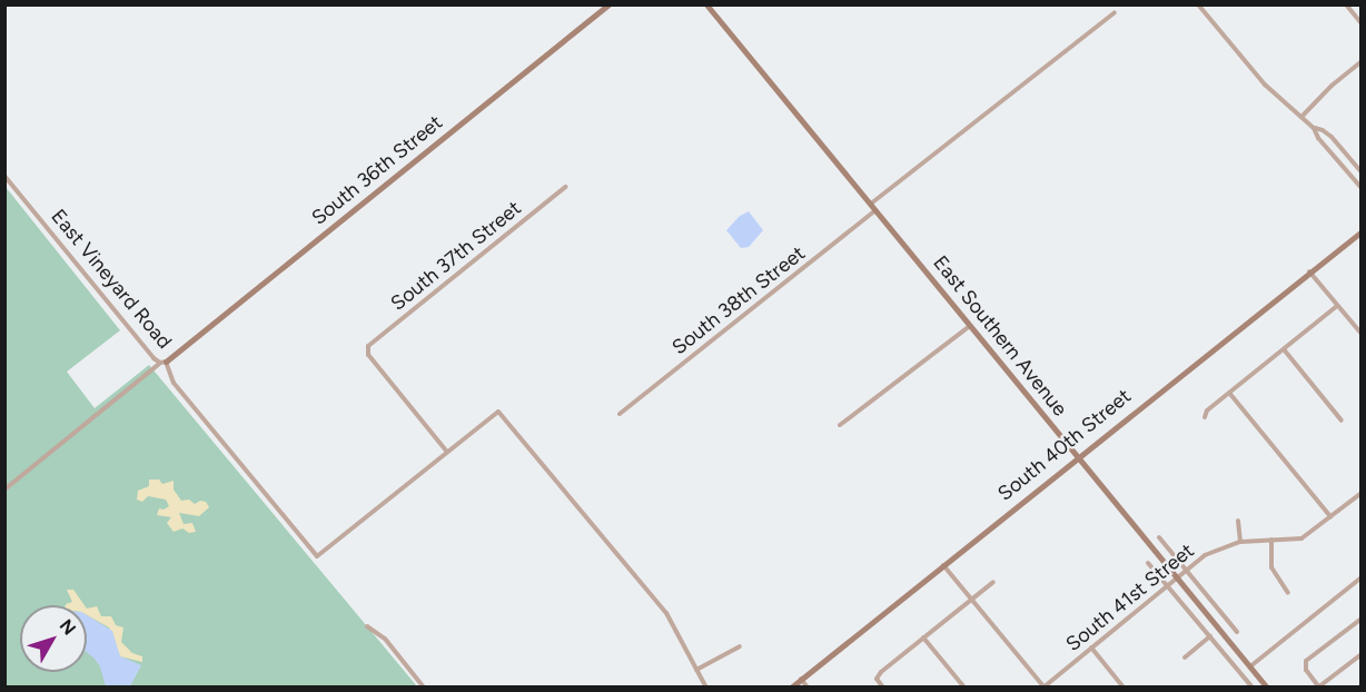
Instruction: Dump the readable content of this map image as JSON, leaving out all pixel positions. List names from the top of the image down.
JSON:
{
  "streets": {
    "main road": ["South 36th Street", "East Southern Avenue", "South 40th Street"],
    "street": [
      "South 37th Street",
      "East Vineyard Road",
      "South 38th Street",
      "South 41st Street"
    ]
  },
  "crossings": [
    ["South 36th Street", "East Vineyard Road"],
    ["South 37th Street", "East Vineyard Road"],
    ["South 38th Street", "East Southern Avenue"],
    ["East Southern Avenue", "South 40th Street"],
    ["East Southern Avenue", "South 41st Street"]
  ],
  "north": "top right"
}
